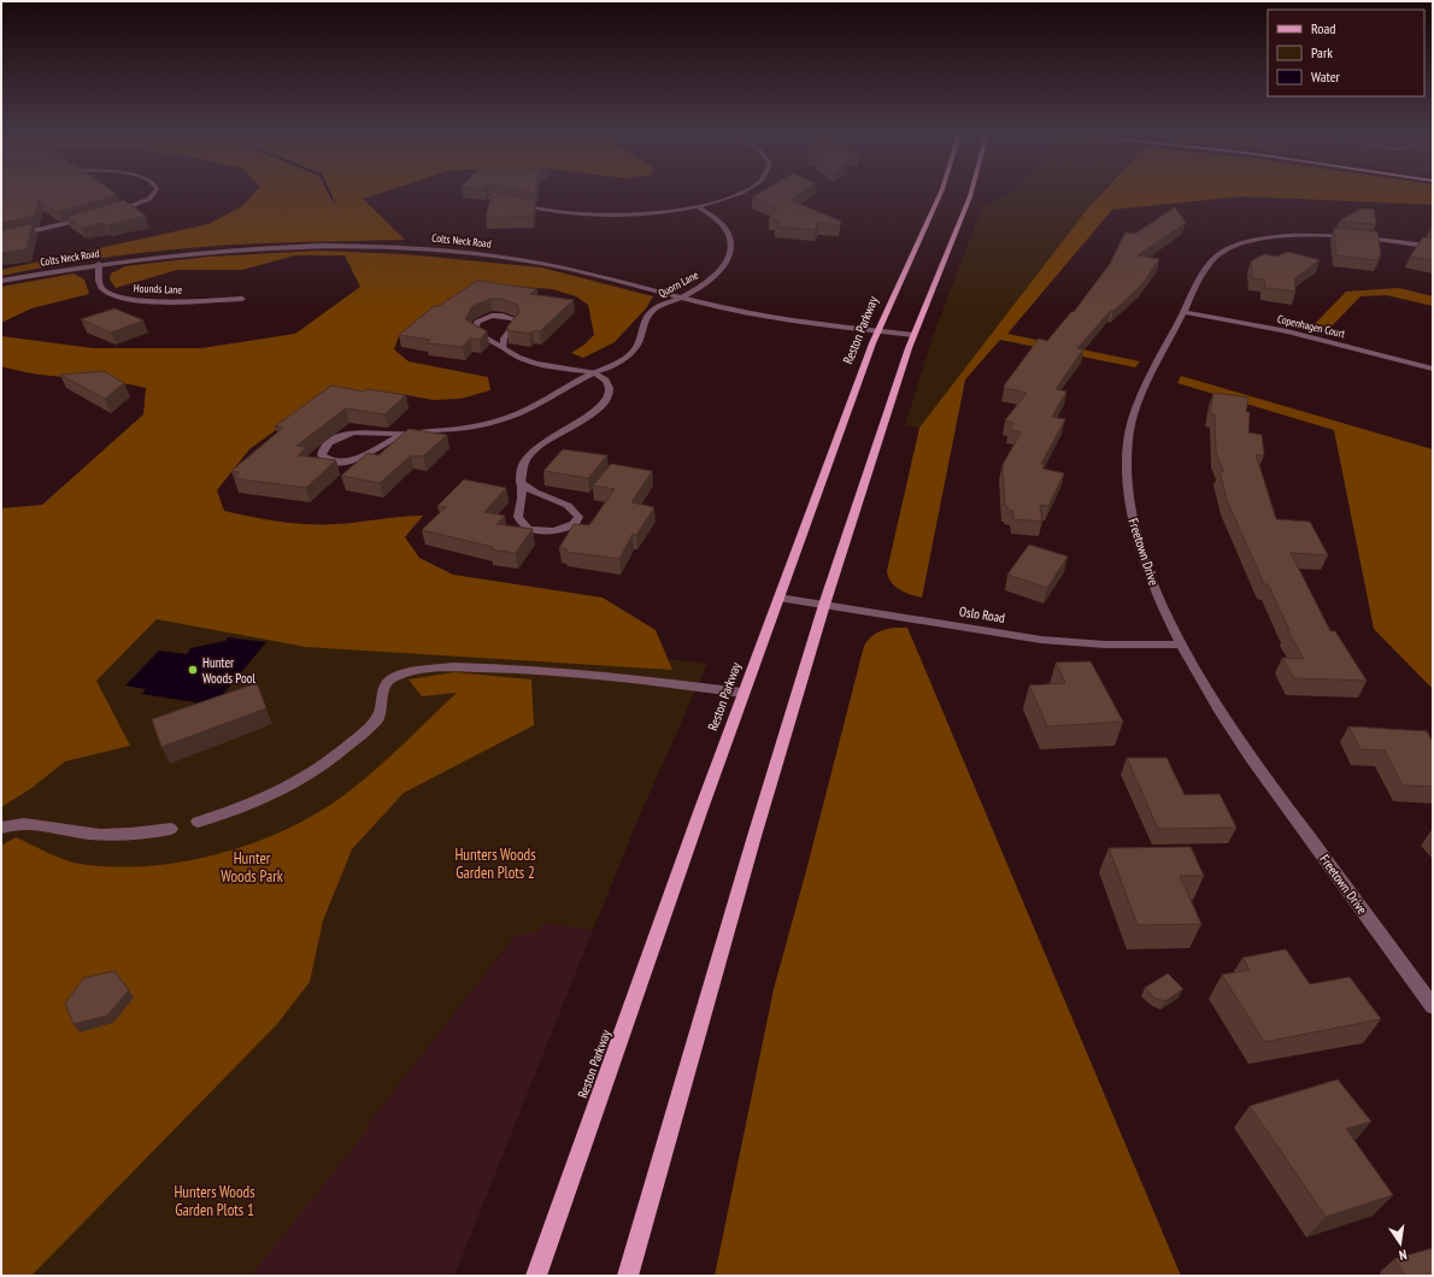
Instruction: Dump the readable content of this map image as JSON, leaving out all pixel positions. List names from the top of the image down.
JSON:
{
  "streets": {
    "main road": ["Reston Parkway"],
    "street": [
      "Colts Neck Road",
      "Quorn Lane",
      "Hounds Lane",
      "Copenhagen Court",
      "Freetown Drive",
      "Oslo Road"
    ]
  },
  "crossings": [
    ["Colts Neck Road", "Quorn Lane"],
    ["Colts Neck Road", "Hounds Lane"],
    ["Colts Neck Road", "Reston Parkway"],
    ["Copenhagen Court", "Freetown Drive"],
    ["Reston Parkway", "Oslo Road"],
    ["Freetown Drive", "Oslo Road"]
  ],
  "parks": ["Hunters Woods Garden Plots 2", "Hunter Woods Park", "Hunters Woods Garden Plots 1"],
  "places": ["Hunter Woods Pool"],
  "legend": ["Road", "Park", "Water"],
  "north": "bottom"
}
